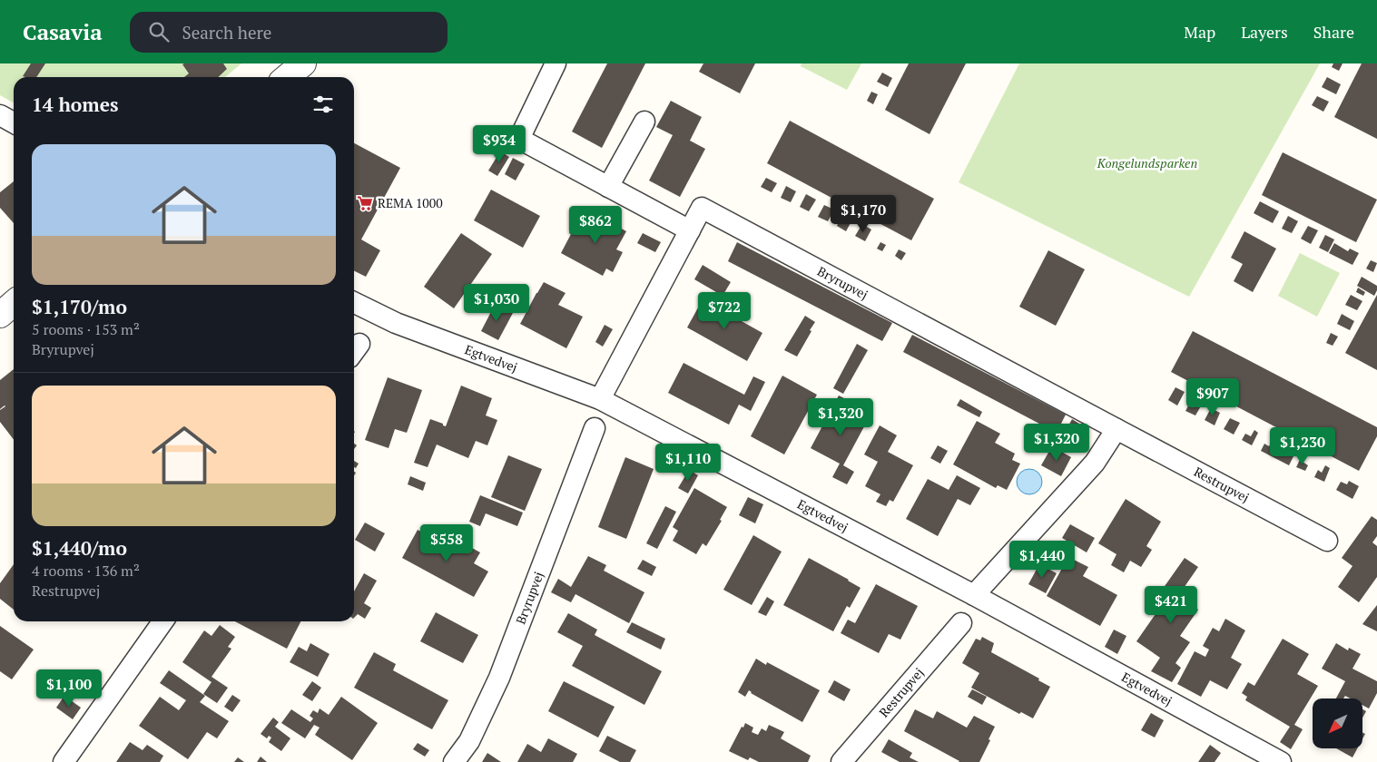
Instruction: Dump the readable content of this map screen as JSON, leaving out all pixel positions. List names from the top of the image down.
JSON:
{
  "streets": {
    "street": ["Bryrupvej", "Egtvedvej", "Restrupvej"]
  },
  "crossings": [
    ["Bryrupvej", "Egtvedvej"],
    ["Bryrupvej", "Restrupvej"]
  ],
  "parks": ["Kongelundsparken"],
  "places": {
    "supermarket": ["REMA 1000"]
  },
  "north": "bottom left",
  "page": {
    "header": "Casavia",
    "search": "Search here",
    "nav": ["Map", "Layers", "Share"],
    "heading": "14 homes",
    "price": [
      "$934",
      "$1,170",
      "$862",
      "$1,030",
      "$722",
      "$907",
      "$1,320",
      "$1,320",
      "$1,230",
      "$1,110",
      "$558",
      "$1,440",
      "$421",
      "$1,100"
    ],
    "list": [
      {
        "name": "$1,170/mo",
        "note": "5 rooms · 153 m² · Bryrupvej"
      },
      {
        "name": "$1,440/mo",
        "note": "4 rooms · 136 m² · Restrupvej"
      }
    ]
  }
}
